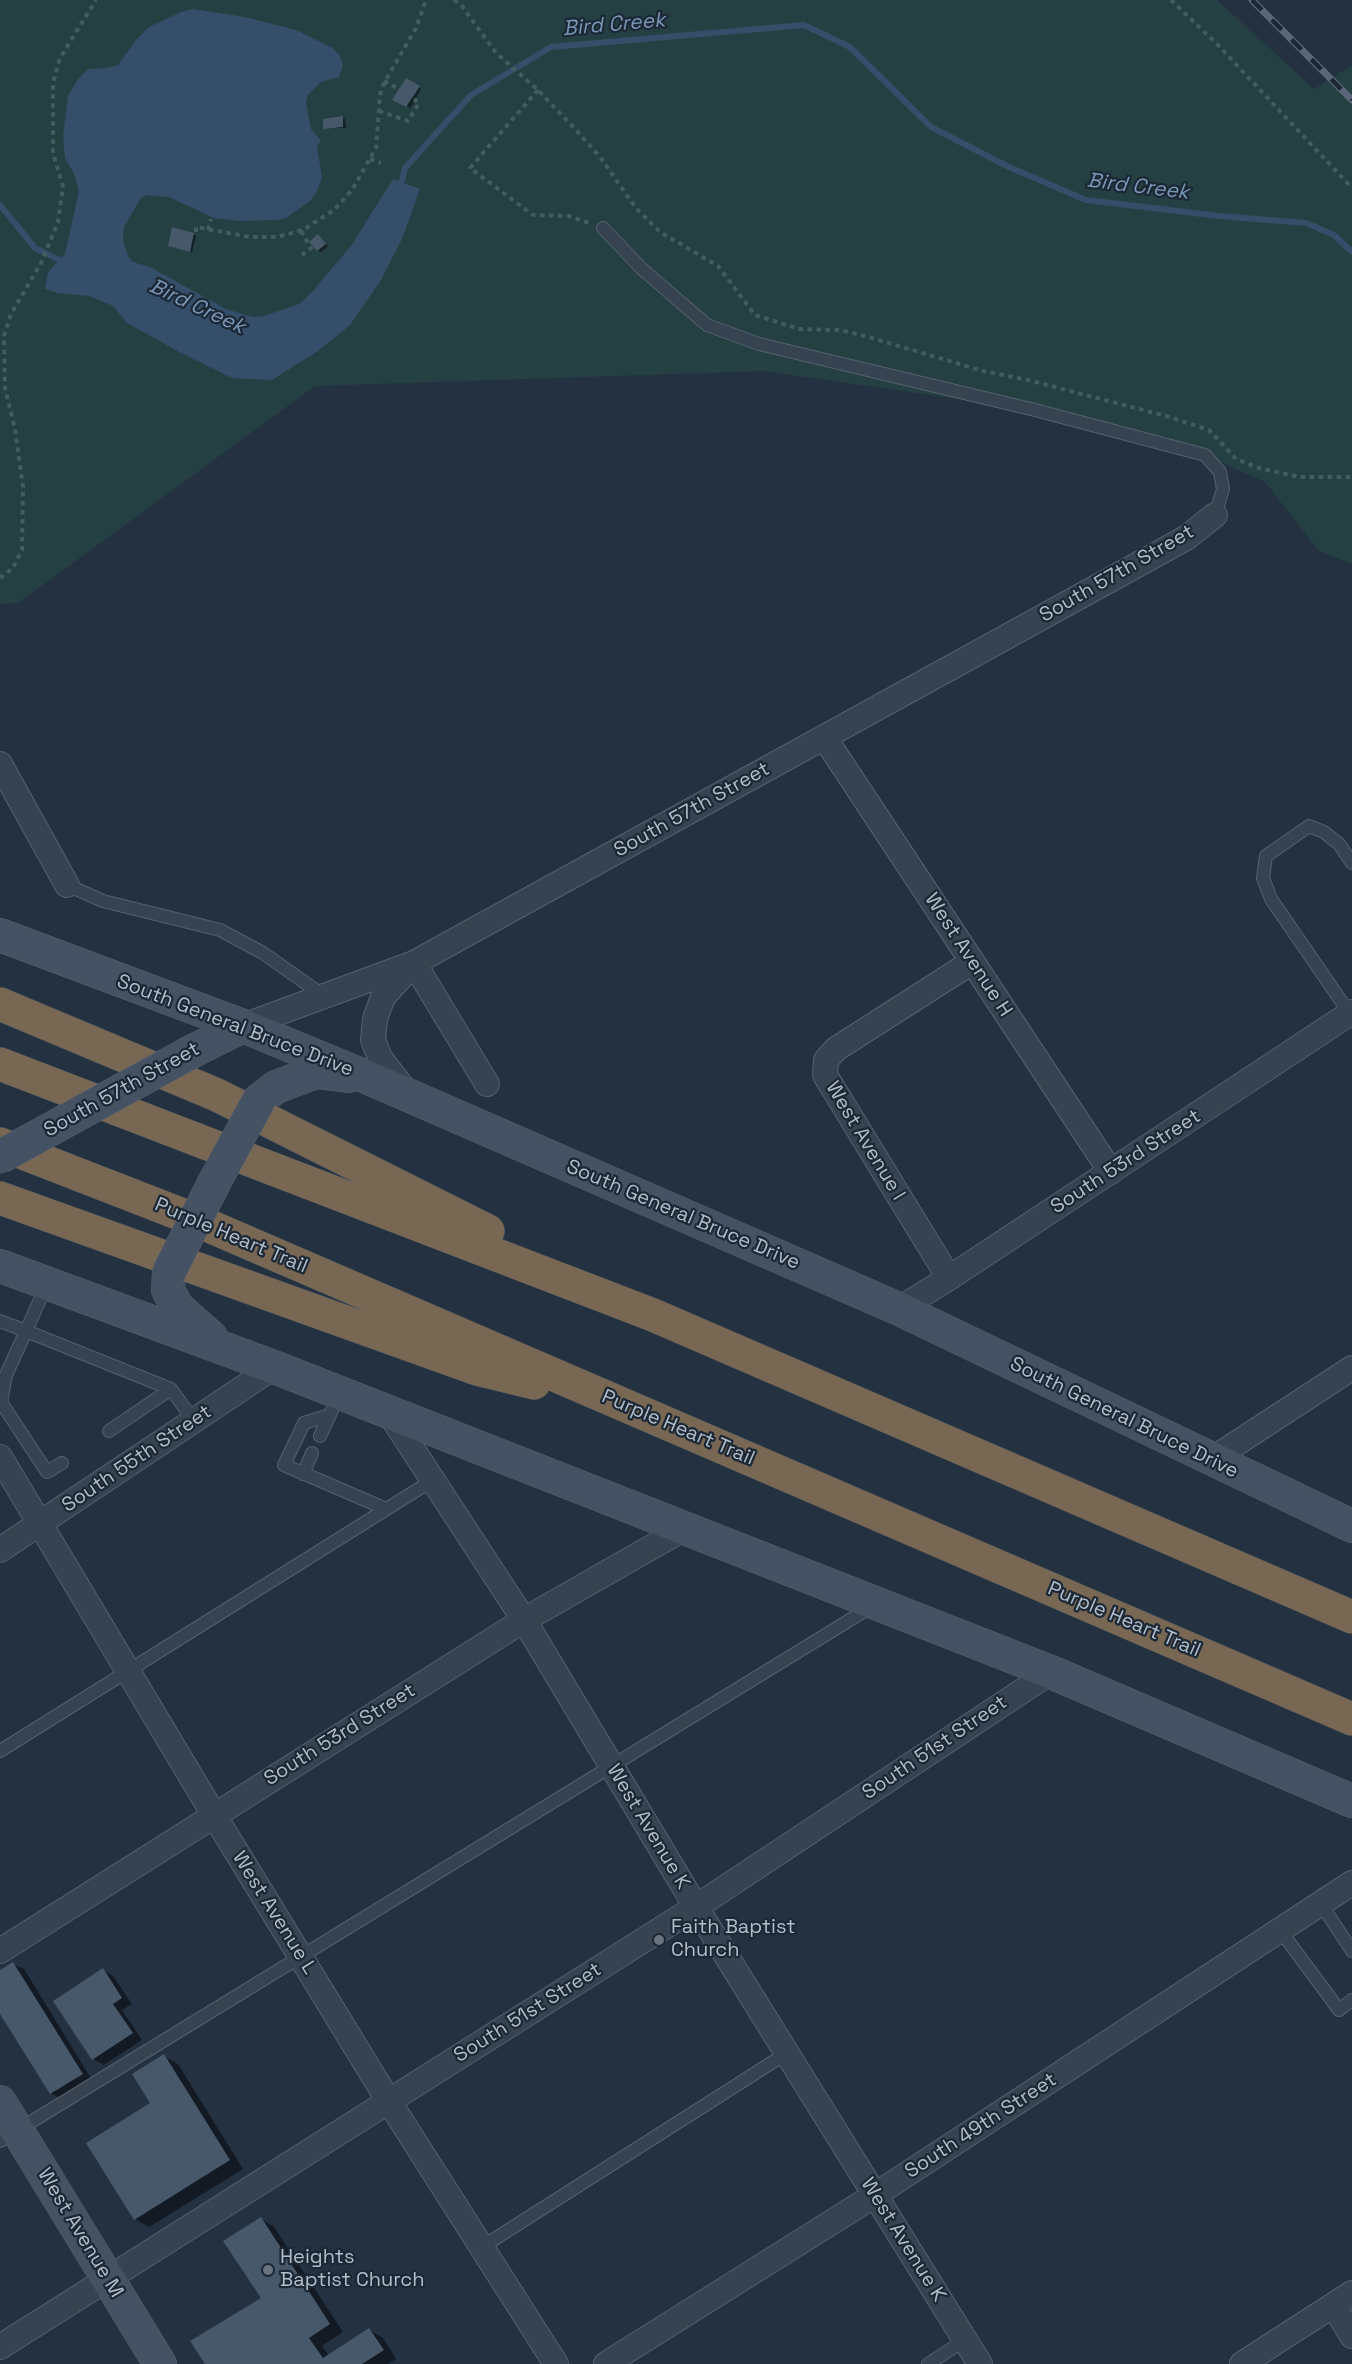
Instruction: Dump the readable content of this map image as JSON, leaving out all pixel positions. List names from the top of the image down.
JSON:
{
  "streets": {
    "highway": ["Purple Heart Trail"],
    "main road": ["South 57th Street", "South General Bruce Drive", "West Avenue M"],
    "street": [
      "West Avenue H",
      "West Avenue I",
      "South 53rd Street",
      "South 55th Street",
      "South 51st Street",
      "West Avenue K",
      "West Avenue L",
      "South 49th Street"
    ]
  },
  "crossings": [
    ["South 57th Street", "West Avenue H"],
    ["South 57th Street", "South General Bruce Drive"],
    ["West Avenue H", "West Avenue I"],
    ["West Avenue H", "South 53rd Street"],
    ["South General Bruce Drive", "South 53rd Street"],
    ["West Avenue I", "South 53rd Street"],
    ["South 53rd Street", "West Avenue K"],
    ["South 53rd Street", "West Avenue L"],
    ["South 55th Street", "West Avenue L"],
    ["South 51st Street", "West Avenue K"],
    ["South 51st Street", "West Avenue L"],
    ["South 51st Street", "West Avenue M"],
    ["West Avenue K", "South 49th Street"]
  ],
  "water": ["Bird Creek"],
  "places": ["Faith Baptist Church", "Heights Baptist Church"]
}
